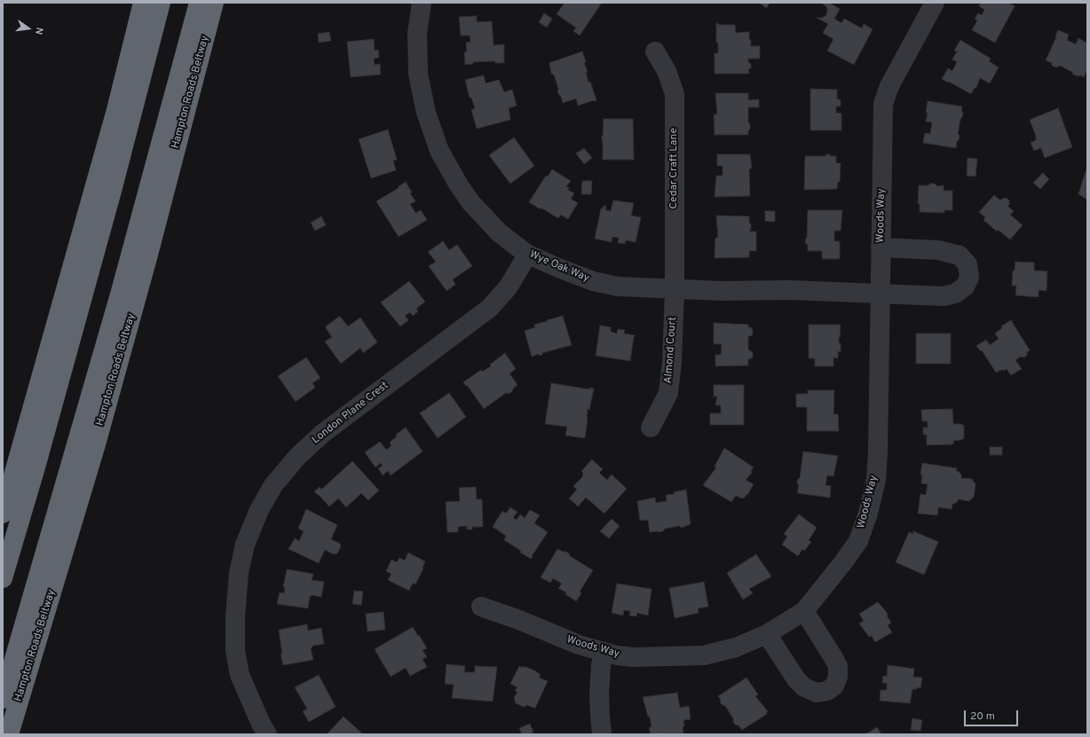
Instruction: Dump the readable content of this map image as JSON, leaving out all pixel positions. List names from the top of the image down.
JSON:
{
  "streets": {
    "highway": ["Hampton Roads Beltway"],
    "street": [
      "Cedar Craft Lane",
      "Woods Way",
      "Wye Oak Way",
      "Almond Court",
      "London Plane Crest"
    ]
  },
  "crossings": [
    ["Cedar Craft Lane", "Wye Oak Way"],
    ["Cedar Craft Lane", "Almond Court"],
    ["Woods Way", "Wye Oak Way"],
    ["Wye Oak Way", "Almond Court"],
    ["Wye Oak Way", "London Plane Crest"]
  ],
  "scale_bar": "20 m",
  "north": "right"
}
